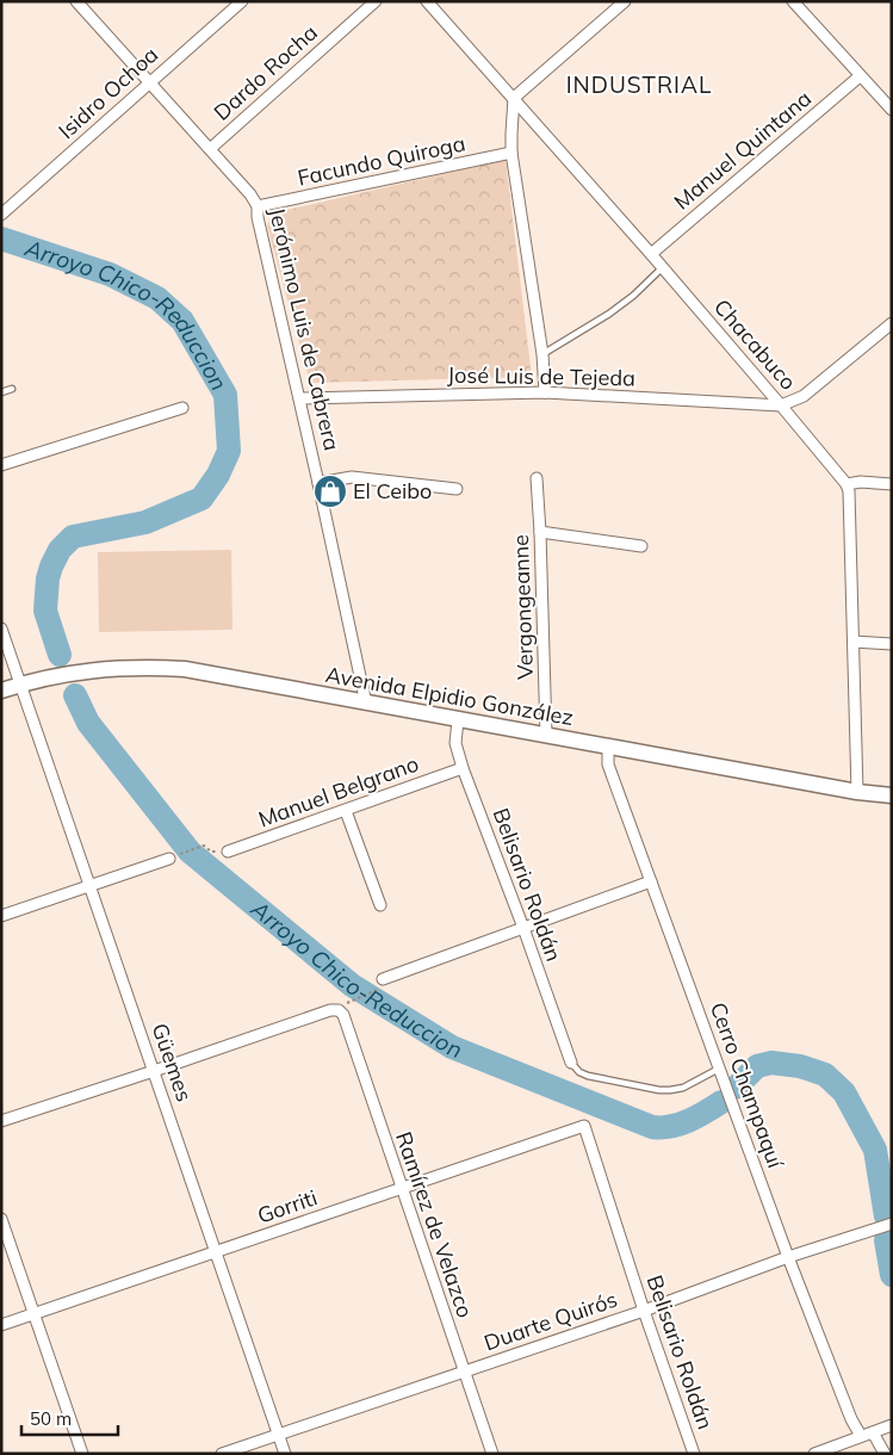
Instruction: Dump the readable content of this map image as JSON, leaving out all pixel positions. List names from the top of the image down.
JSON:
{
  "streets": {
    "main road": ["Avenida Elpidio González"],
    "street": [
      "Dardo Rocha",
      "Isidro Ochoa",
      "Manuel Quintana",
      "Facundo Quiroga",
      "Jerónimo Luis de Cabrera",
      "Chacabuco",
      "José Luis de Tejeda",
      "Vergongeanne",
      "Manuel Belgrano",
      "Belisario Roldán",
      "Güemes",
      "Cerro Champaquí",
      "Gorriti",
      "Ramírez de Velazco",
      "Duarte Quirós"
    ]
  },
  "crossings": [
    ["Dardo Rocha", "Jerónimo Luis de Cabrera"],
    ["Isidro Ochoa", "Jerónimo Luis de Cabrera"],
    ["Manuel Quintana", "Chacabuco"],
    ["Facundo Quiroga", "Jerónimo Luis de Cabrera"],
    ["Jerónimo Luis de Cabrera", "José Luis de Tejeda"],
    ["Jerónimo Luis de Cabrera", "Avenida Elpidio González"],
    ["Chacabuco", "José Luis de Tejeda"],
    ["Vergongeanne", "Avenida Elpidio González"],
    ["Avenida Elpidio González", "Belisario Roldán"],
    ["Avenida Elpidio González", "Güemes"],
    ["Avenida Elpidio González", "Cerro Champaquí"],
    ["Manuel Belgrano", "Belisario Roldán"],
    ["Belisario Roldán", "Gorriti"],
    ["Belisario Roldán", "Duarte Quirós"],
    ["Güemes", "Gorriti"],
    ["Güemes", "Duarte Quirós"],
    ["Cerro Champaquí", "Duarte Quirós"],
    ["Gorriti", "Ramírez de Velazco"],
    ["Ramírez de Velazco", "Duarte Quirós"]
  ],
  "districts": ["INDUSTRIAL"],
  "water": ["Arroyo Chico-Reduccion"],
  "places": {
    "shop": ["El Ceibo"]
  },
  "scale_bar": "50 m"
}
